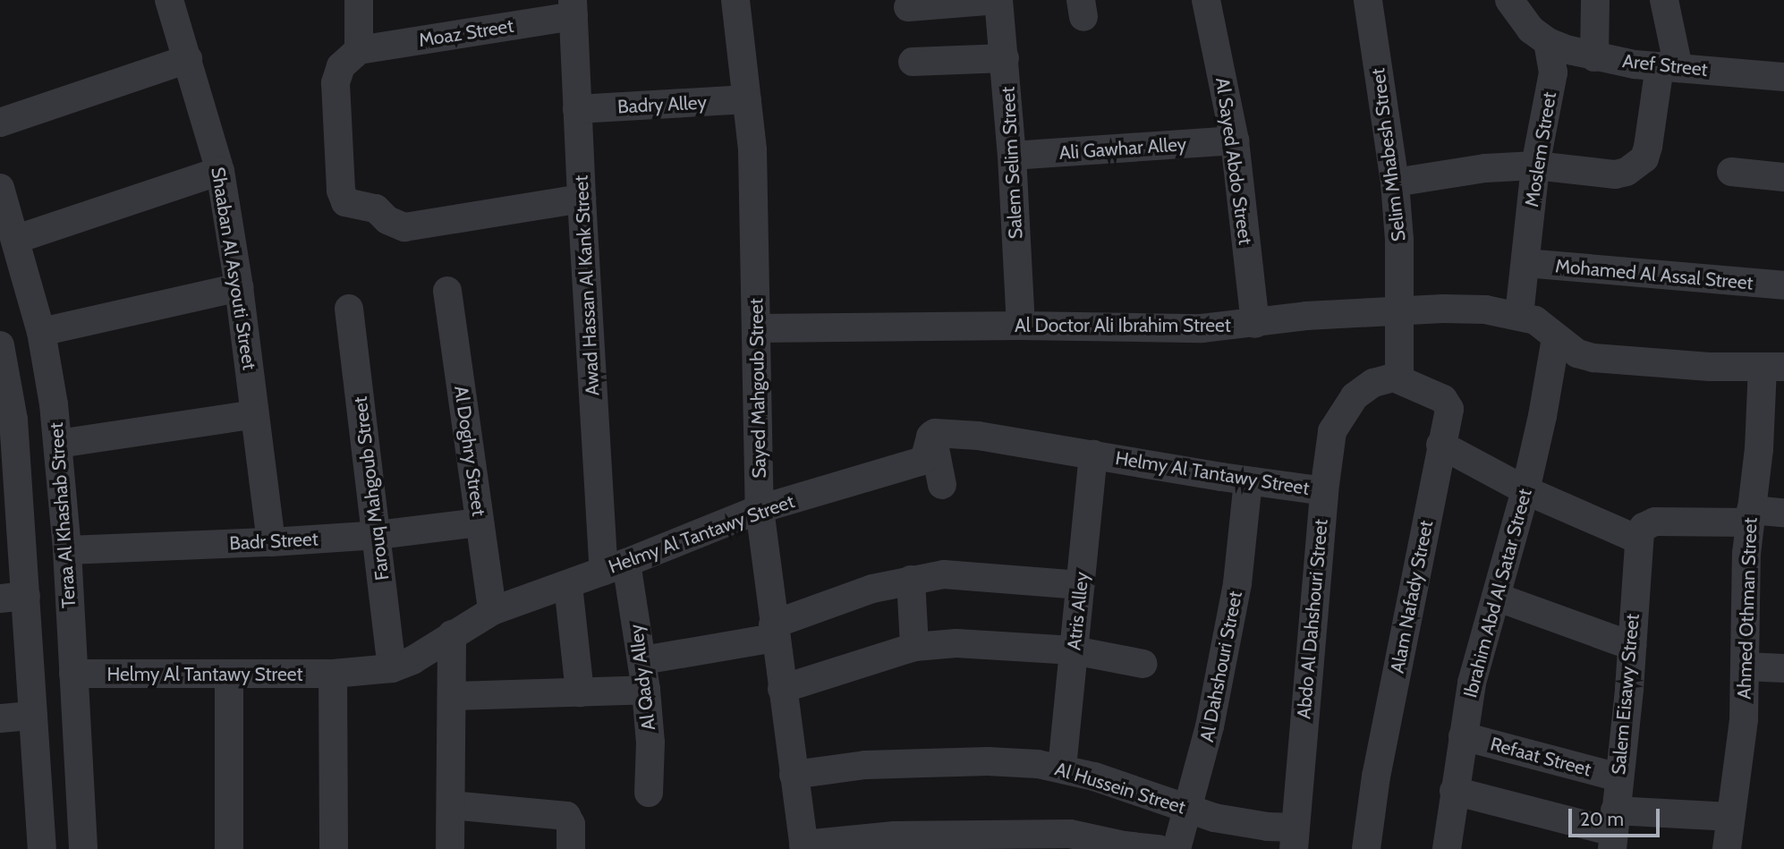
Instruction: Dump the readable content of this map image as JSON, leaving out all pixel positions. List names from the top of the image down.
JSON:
{
  "streets": {
    "street": [
      "Moaz Street",
      "Aref Street",
      "Badry Alley",
      "Ali Gawhar Alley",
      "Moslem Street",
      "Selim Mhabesh Street",
      "Al Sayed Abdo Street",
      "Salem Selim Street",
      "Shaaban Al Asyouti Street",
      "Mohamed Al Assal Street",
      "Awad Hassan Al Kank Street",
      "Al Doctor Ali Ibrahim Street",
      "Sayed Mahgoub Street",
      "Al Doghry Street",
      "Helmy Al Tantawy Street",
      "Farouq Mahgoub Street",
      "Teraa Al Khashab Street",
      "Badr Street",
      "Ibrahim Abd Al Satar Street",
      "Alam Nafady Street",
      "Ahmed Othman Street",
      "Atris Alley",
      "Abdo Al Dahshouri Street",
      "Al Dahshouri Street",
      "Al Qady Alley",
      "Salem Eisawy Street",
      "Refaat Street",
      "Al Hussein Street"
    ]
  },
  "crossings": [
    ["Moaz Street", "Awad Hassan Al Kank Street"],
    ["Aref Street", "Moslem Street"],
    ["Badry Alley", "Awad Hassan Al Kank Street"],
    ["Badry Alley", "Sayed Mahgoub Street"],
    ["Ali Gawhar Alley", "Al Sayed Abdo Street"],
    ["Ali Gawhar Alley", "Salem Selim Street"],
    ["Moslem Street", "Mohamed Al Assal Street"],
    ["Moslem Street", "Al Doctor Ali Ibrahim Street"],
    ["Selim Mhabesh Street", "Al Doctor Ali Ibrahim Street"],
    ["Al Sayed Abdo Street", "Al Doctor Ali Ibrahim Street"],
    ["Salem Selim Street", "Al Doctor Ali Ibrahim Street"],
    ["Shaaban Al Asyouti Street", "Badr Street"],
    ["Awad Hassan Al Kank Street", "Helmy Al Tantawy Street"],
    ["Awad Hassan Al Kank Street", "Al Qady Alley"],
    ["Al Doctor Ali Ibrahim Street", "Sayed Mahgoub Street"],
    ["Al Doctor Ali Ibrahim Street", "Ibrahim Abd Al Satar Street"],
    ["Al Doctor Ali Ibrahim Street", "Ahmed Othman Street"],
    ["Sayed Mahgoub Street", "Helmy Al Tantawy Street"],
    ["Sayed Mahgoub Street", "Al Hussein Street"],
    ["Al Doghry Street", "Helmy Al Tantawy Street"],
    ["Al Doghry Street", "Badr Street"],
    ["Helmy Al Tantawy Street", "Farouq Mahgoub Street"],
    ["Helmy Al Tantawy Street", "Teraa Al Khashab Street"],
    ["Helmy Al Tantawy Street", "Atris Alley"],
    ["Helmy Al Tantawy Street", "Abdo Al Dahshouri Street"],
    ["Helmy Al Tantawy Street", "Al Dahshouri Street"],
    ["Helmy Al Tantawy Street", "Al Qady Alley"],
    ["Farouq Mahgoub Street", "Badr Street"],
    ["Teraa Al Khashab Street", "Badr Street"],
    ["Ibrahim Abd Al Satar Street", "Refaat Street"],
    ["Alam Nafady Street", "Abdo Al Dahshouri Street"],
    ["Atris Alley", "Al Hussein Street"],
    ["Abdo Al Dahshouri Street", "Al Hussein Street"],
    ["Al Dahshouri Street", "Al Hussein Street"],
    ["Salem Eisawy Street", "Refaat Street"]
  ],
  "scale_bar": "20 m"
}
